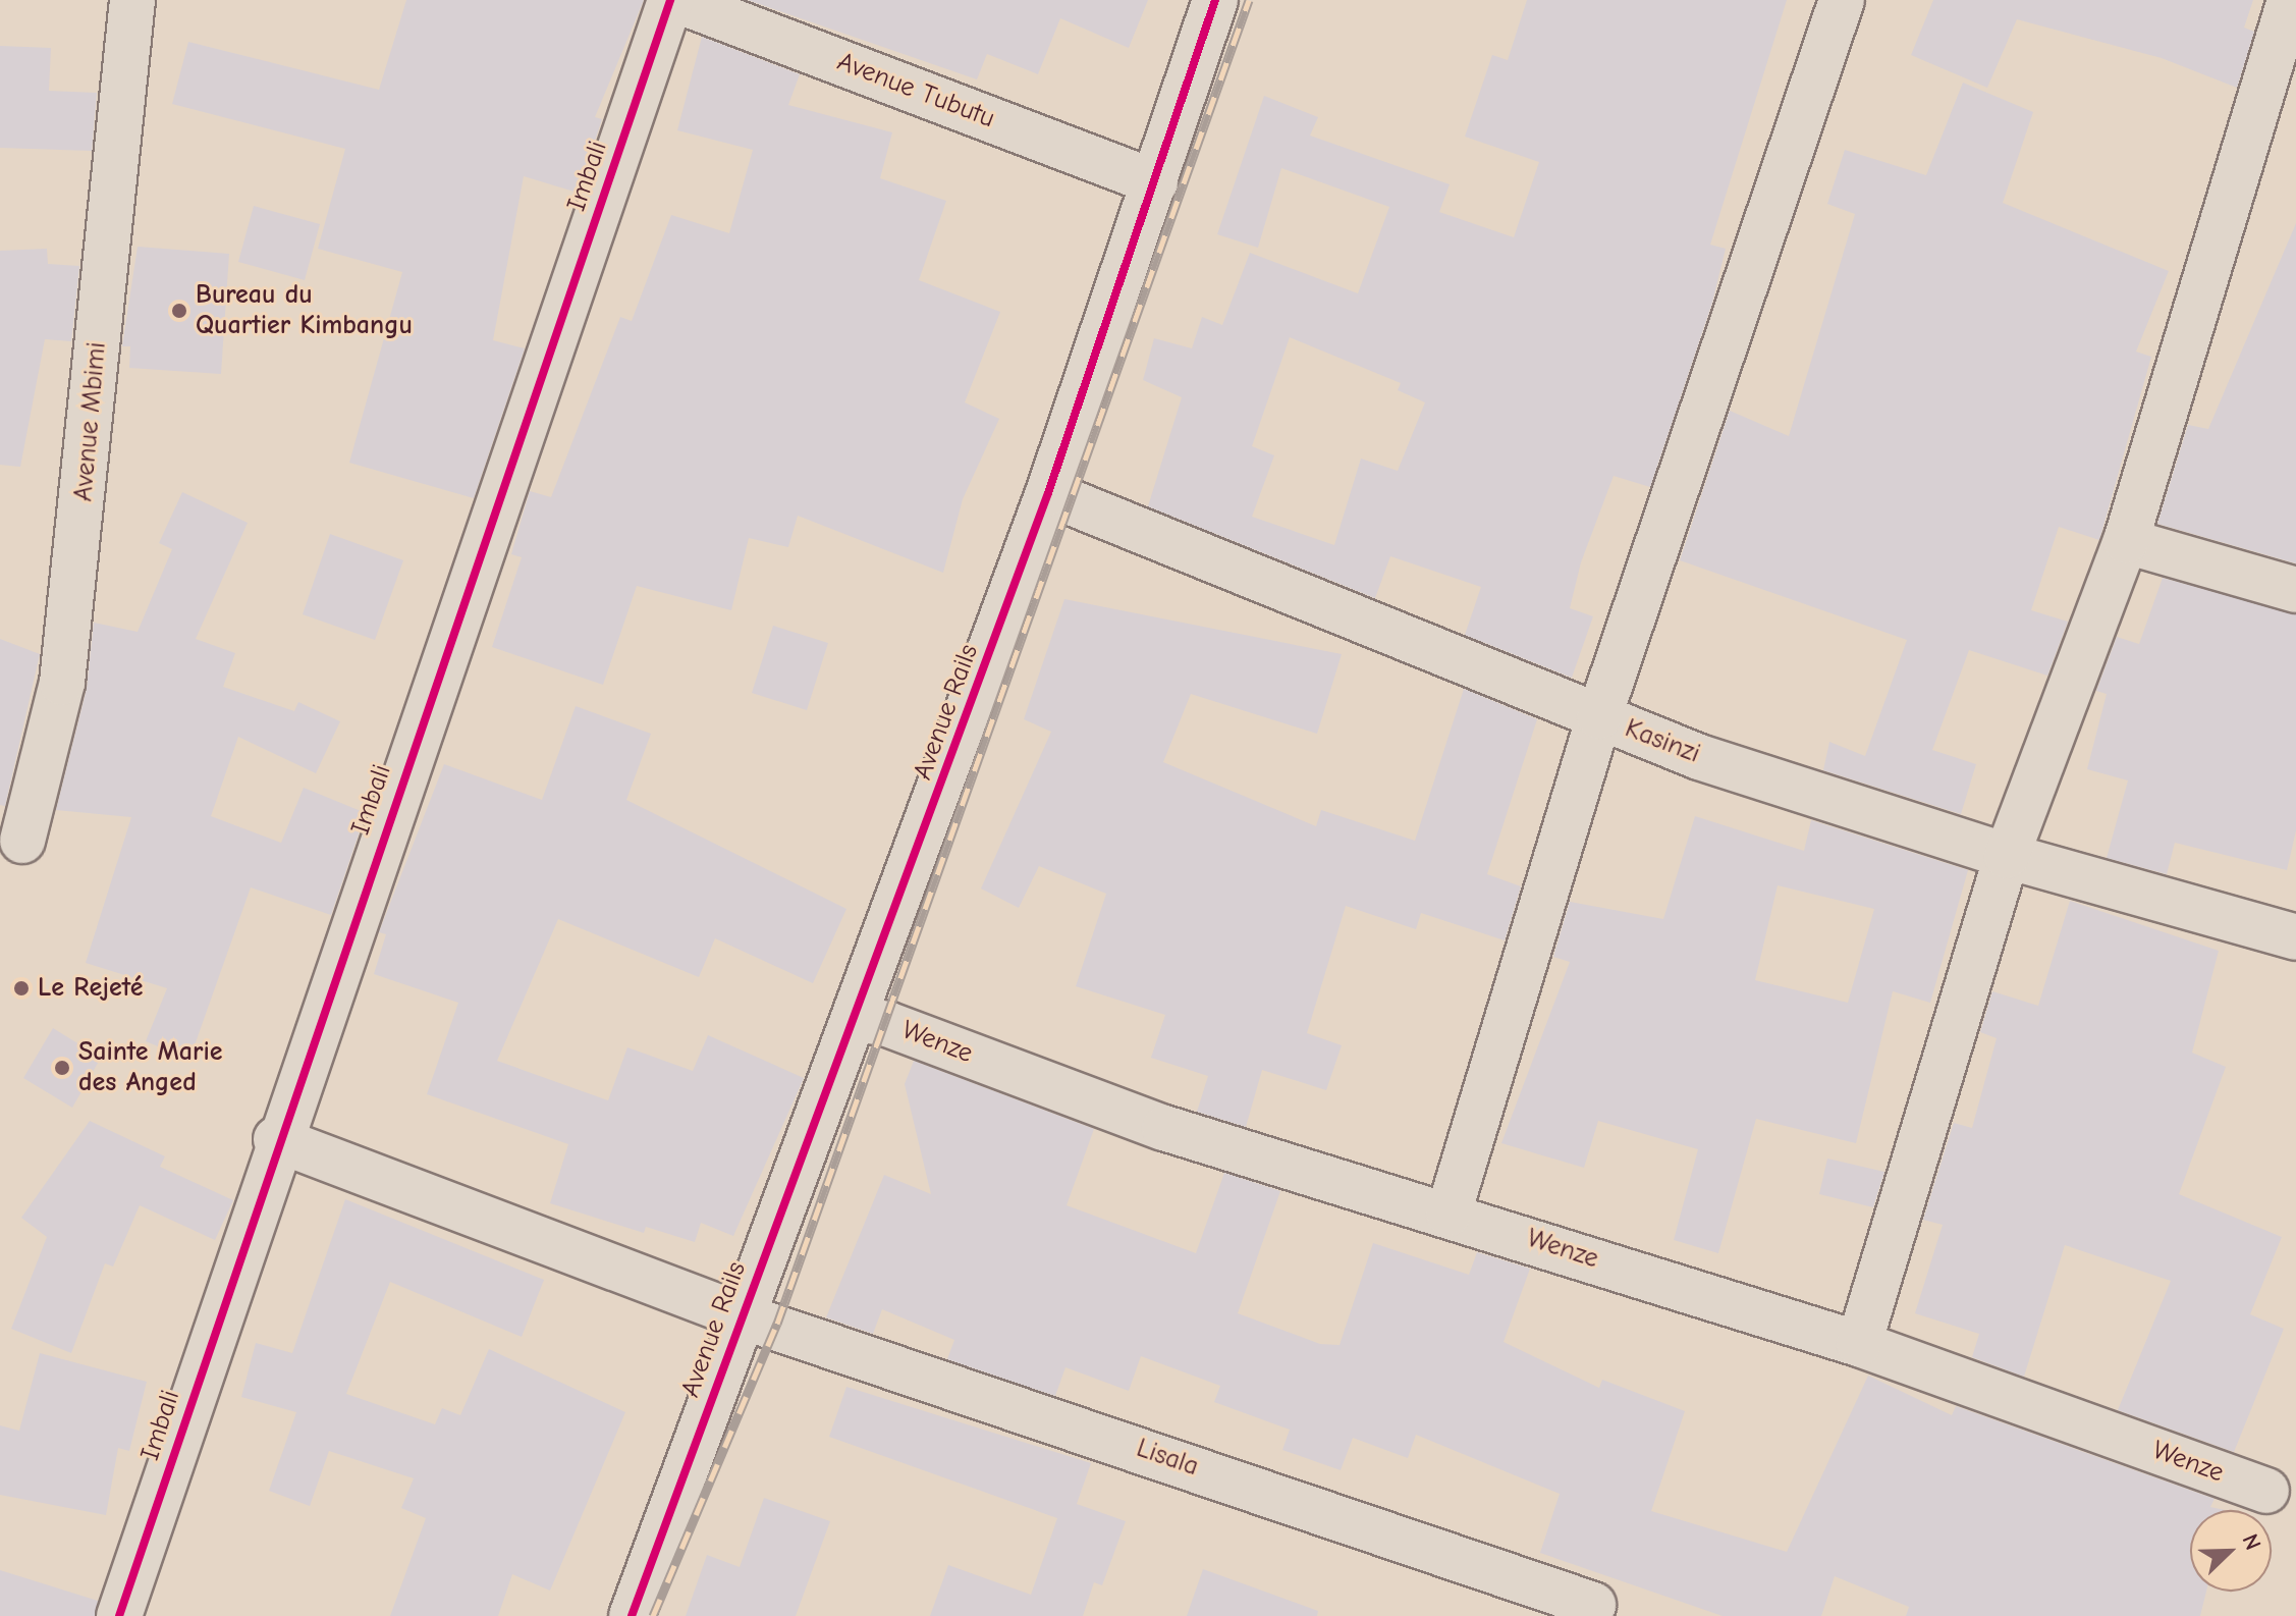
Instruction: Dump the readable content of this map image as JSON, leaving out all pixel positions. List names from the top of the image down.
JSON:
{
  "streets": {
    "street": [
      "Avenue Tubutu",
      "Imbali",
      "Avenue Mbimi",
      "Avenue Rails",
      "Kasinzi",
      "Wenze",
      "Lisala"
    ]
  },
  "crossings": [
    ["Avenue Tubutu", "Imbali"],
    ["Avenue Tubutu", "Avenue Rails"],
    ["Imbali", "Lisala"],
    ["Avenue Rails", "Kasinzi"],
    ["Avenue Rails", "Wenze"],
    ["Avenue Rails", "Lisala"]
  ],
  "places": ["Bureau du Quartier Kimbangu", "Le Rejeté", "Sainte Marie des Anged"],
  "north": "top right"
}
